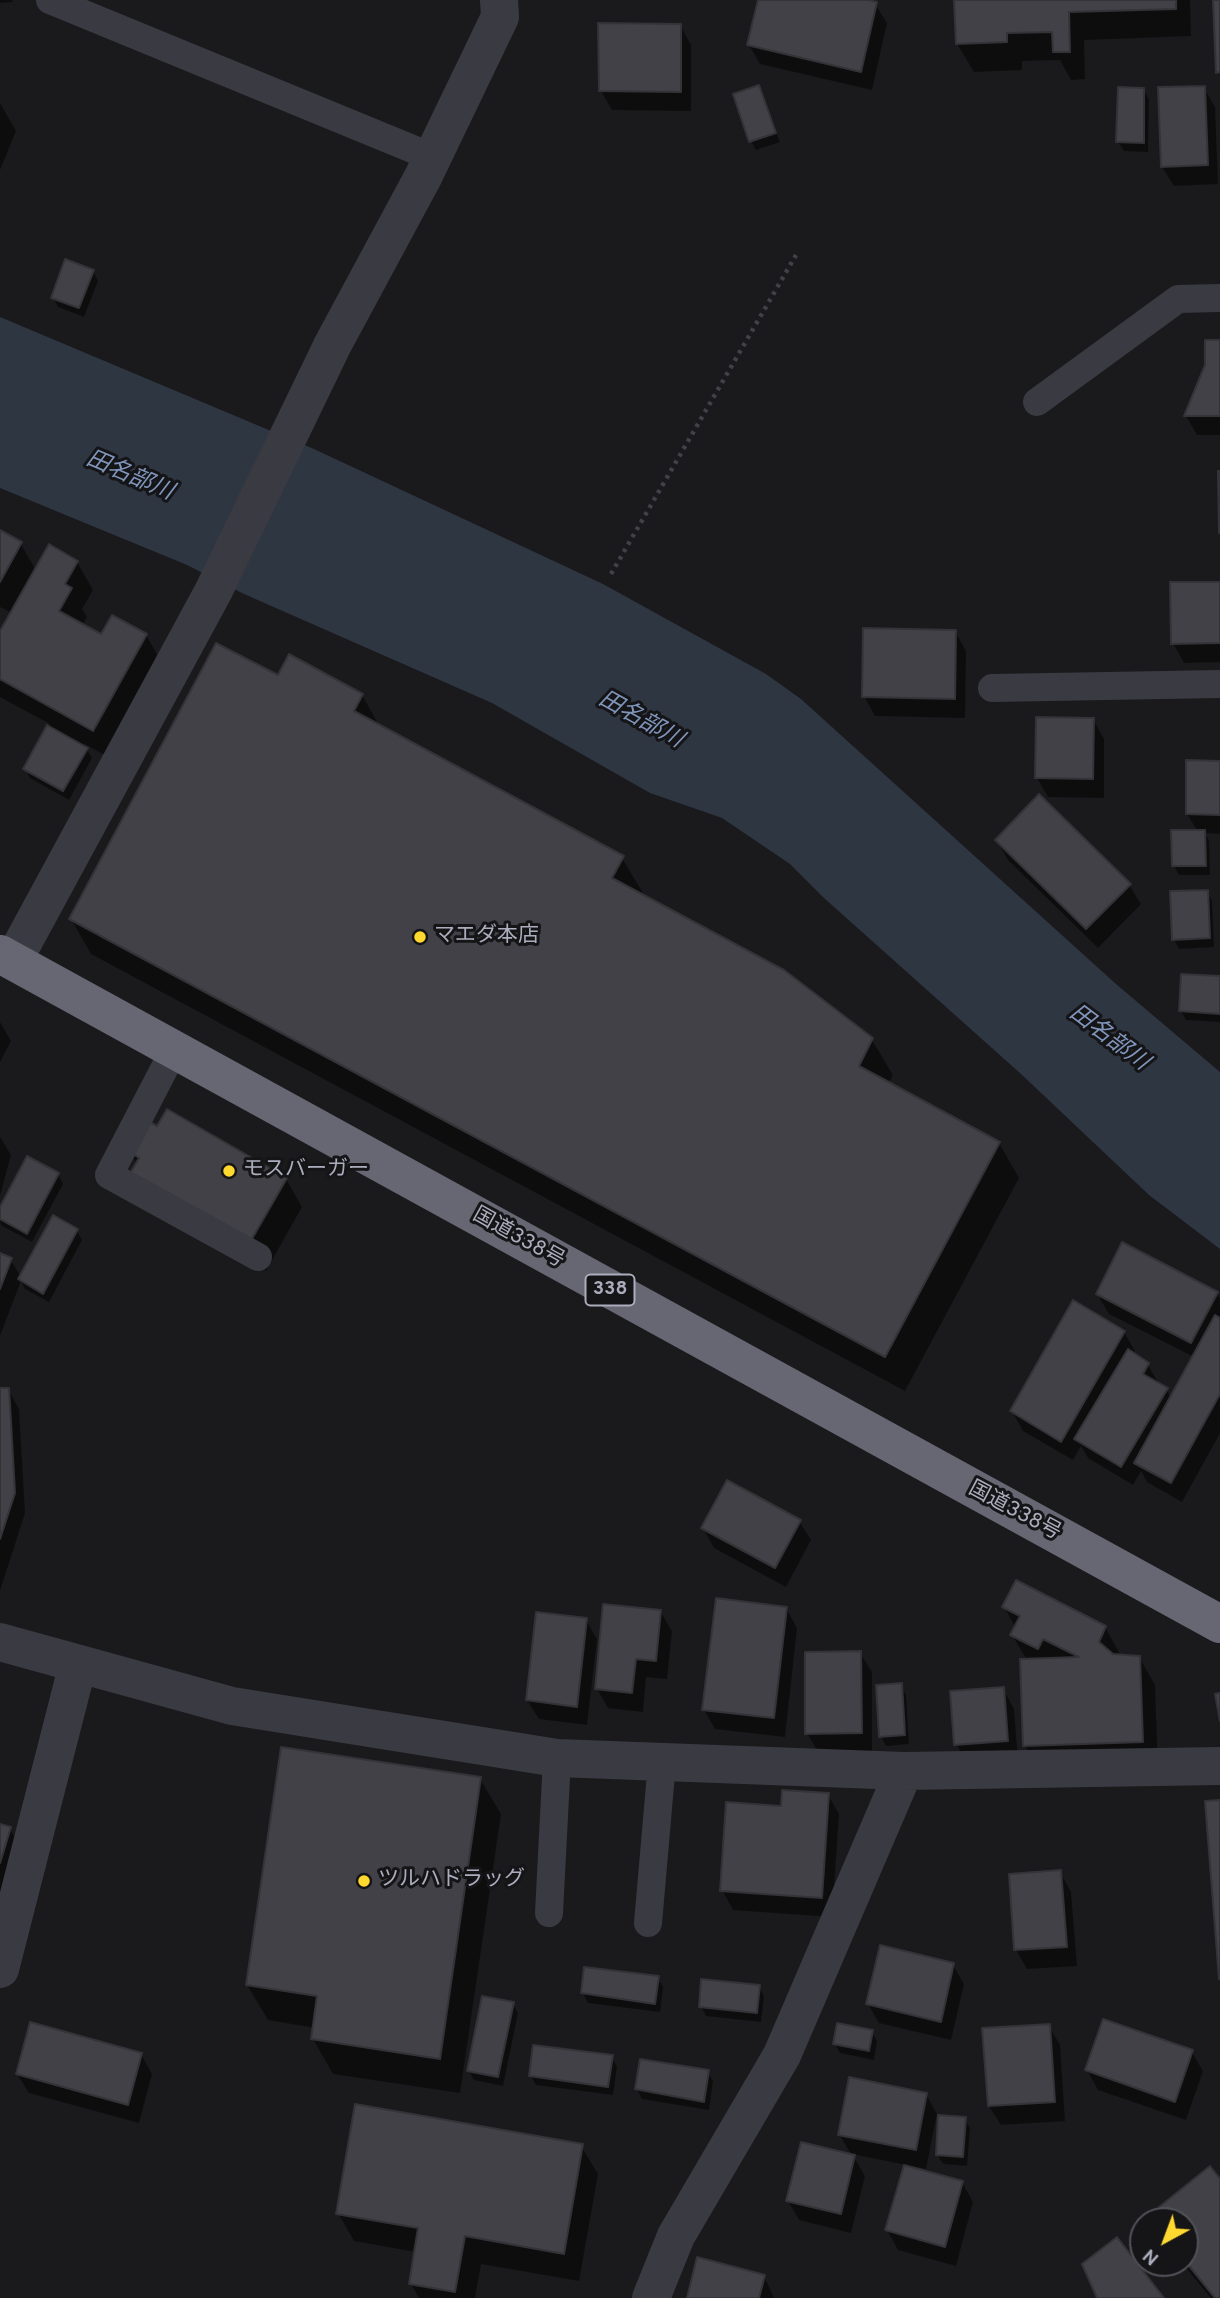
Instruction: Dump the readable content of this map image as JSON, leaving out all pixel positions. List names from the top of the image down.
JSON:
{
  "streets": {
    "highway": ["国道338号", "338"]
  },
  "water": ["田名部川"],
  "places": ["マエダ本店", "モスバーガー", "ツルハドラッグ"],
  "north": "bottom left"
}
